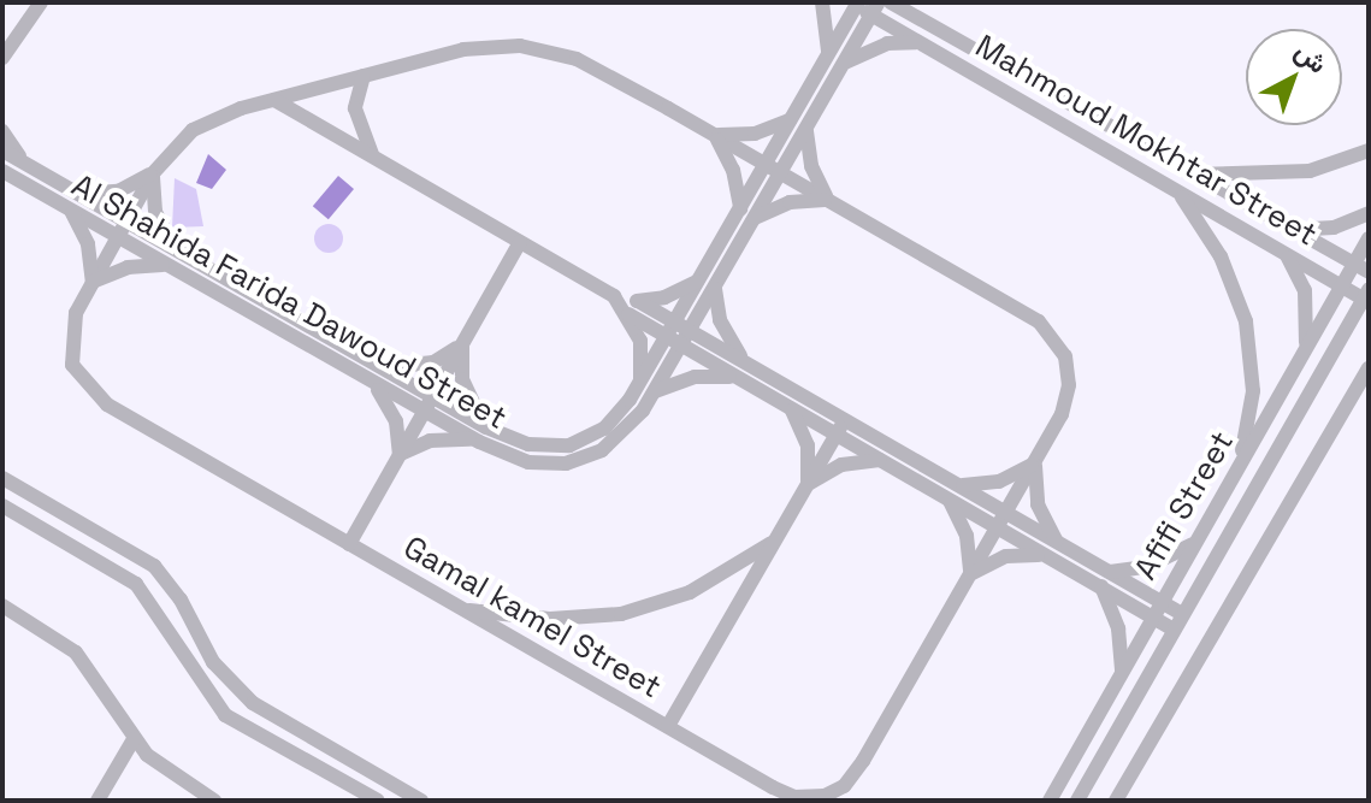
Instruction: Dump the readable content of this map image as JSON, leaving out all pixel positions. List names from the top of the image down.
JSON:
{
  "streets": {
    "street": [
      "Mahmoud Mokhtar Street",
      "Al Shahida Farida Dawoud Street",
      "Afifi Street",
      "Gamal kamel Street"
    ]
  },
  "crossings": [
    ["Mahmoud Mokhtar Street", "Al Shahida Farida Dawoud Street"],
    ["Mahmoud Mokhtar Street", "Afifi Street"],
    ["Al Shahida Farida Dawoud Street", "Gamal kamel Street"]
  ],
  "north": "top right"
}
